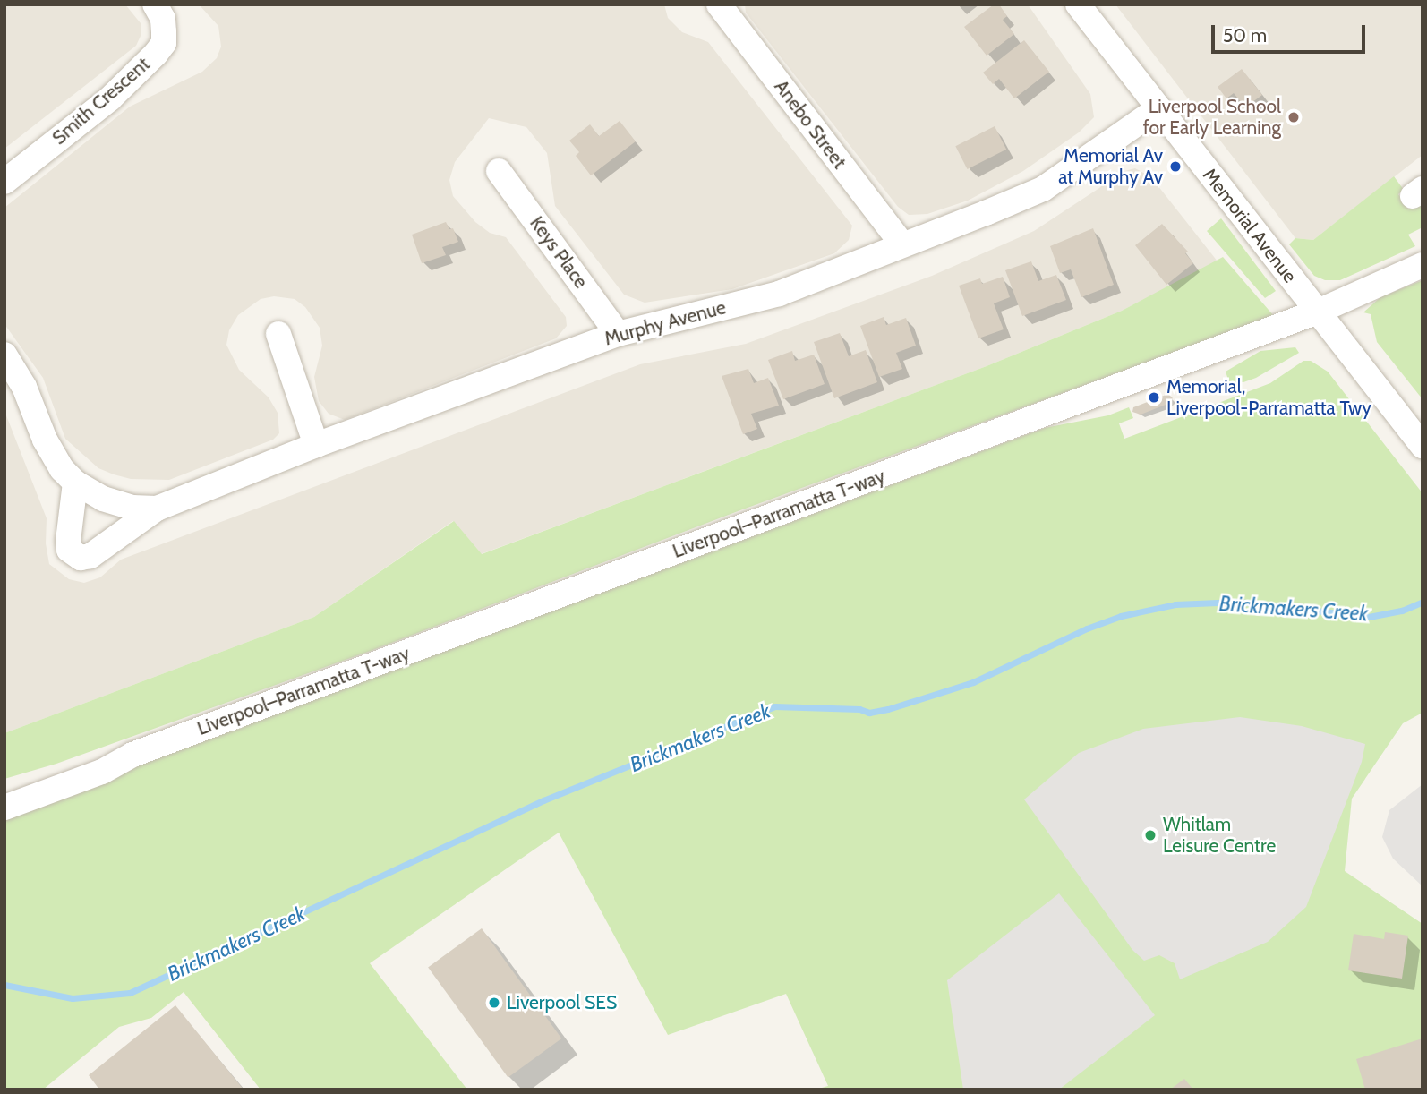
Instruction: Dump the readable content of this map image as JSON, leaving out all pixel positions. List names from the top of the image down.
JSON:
{
  "streets": {
    "street": [
      "Smith Crescent",
      "Anebo Street",
      "Memorial Avenue",
      "Keys Place",
      "Murphy Avenue",
      "Liverpool–Parramatta T-way"
    ]
  },
  "crossings": [
    ["Anebo Street", "Murphy Avenue"],
    ["Memorial Avenue", "Murphy Avenue"],
    ["Memorial Avenue", "Liverpool–Parramatta T-way"],
    ["Keys Place", "Murphy Avenue"]
  ],
  "water": ["Brickmakers Creek"],
  "places": [
    "Liverpool School for Early Learning",
    "Memorial Av at Murphy Av",
    "Memorial, Liverpool-Parramatta Twy",
    "Whitlam Leisure Centre",
    "Liverpool SES"
  ],
  "scale_bar": "50 m"
}
